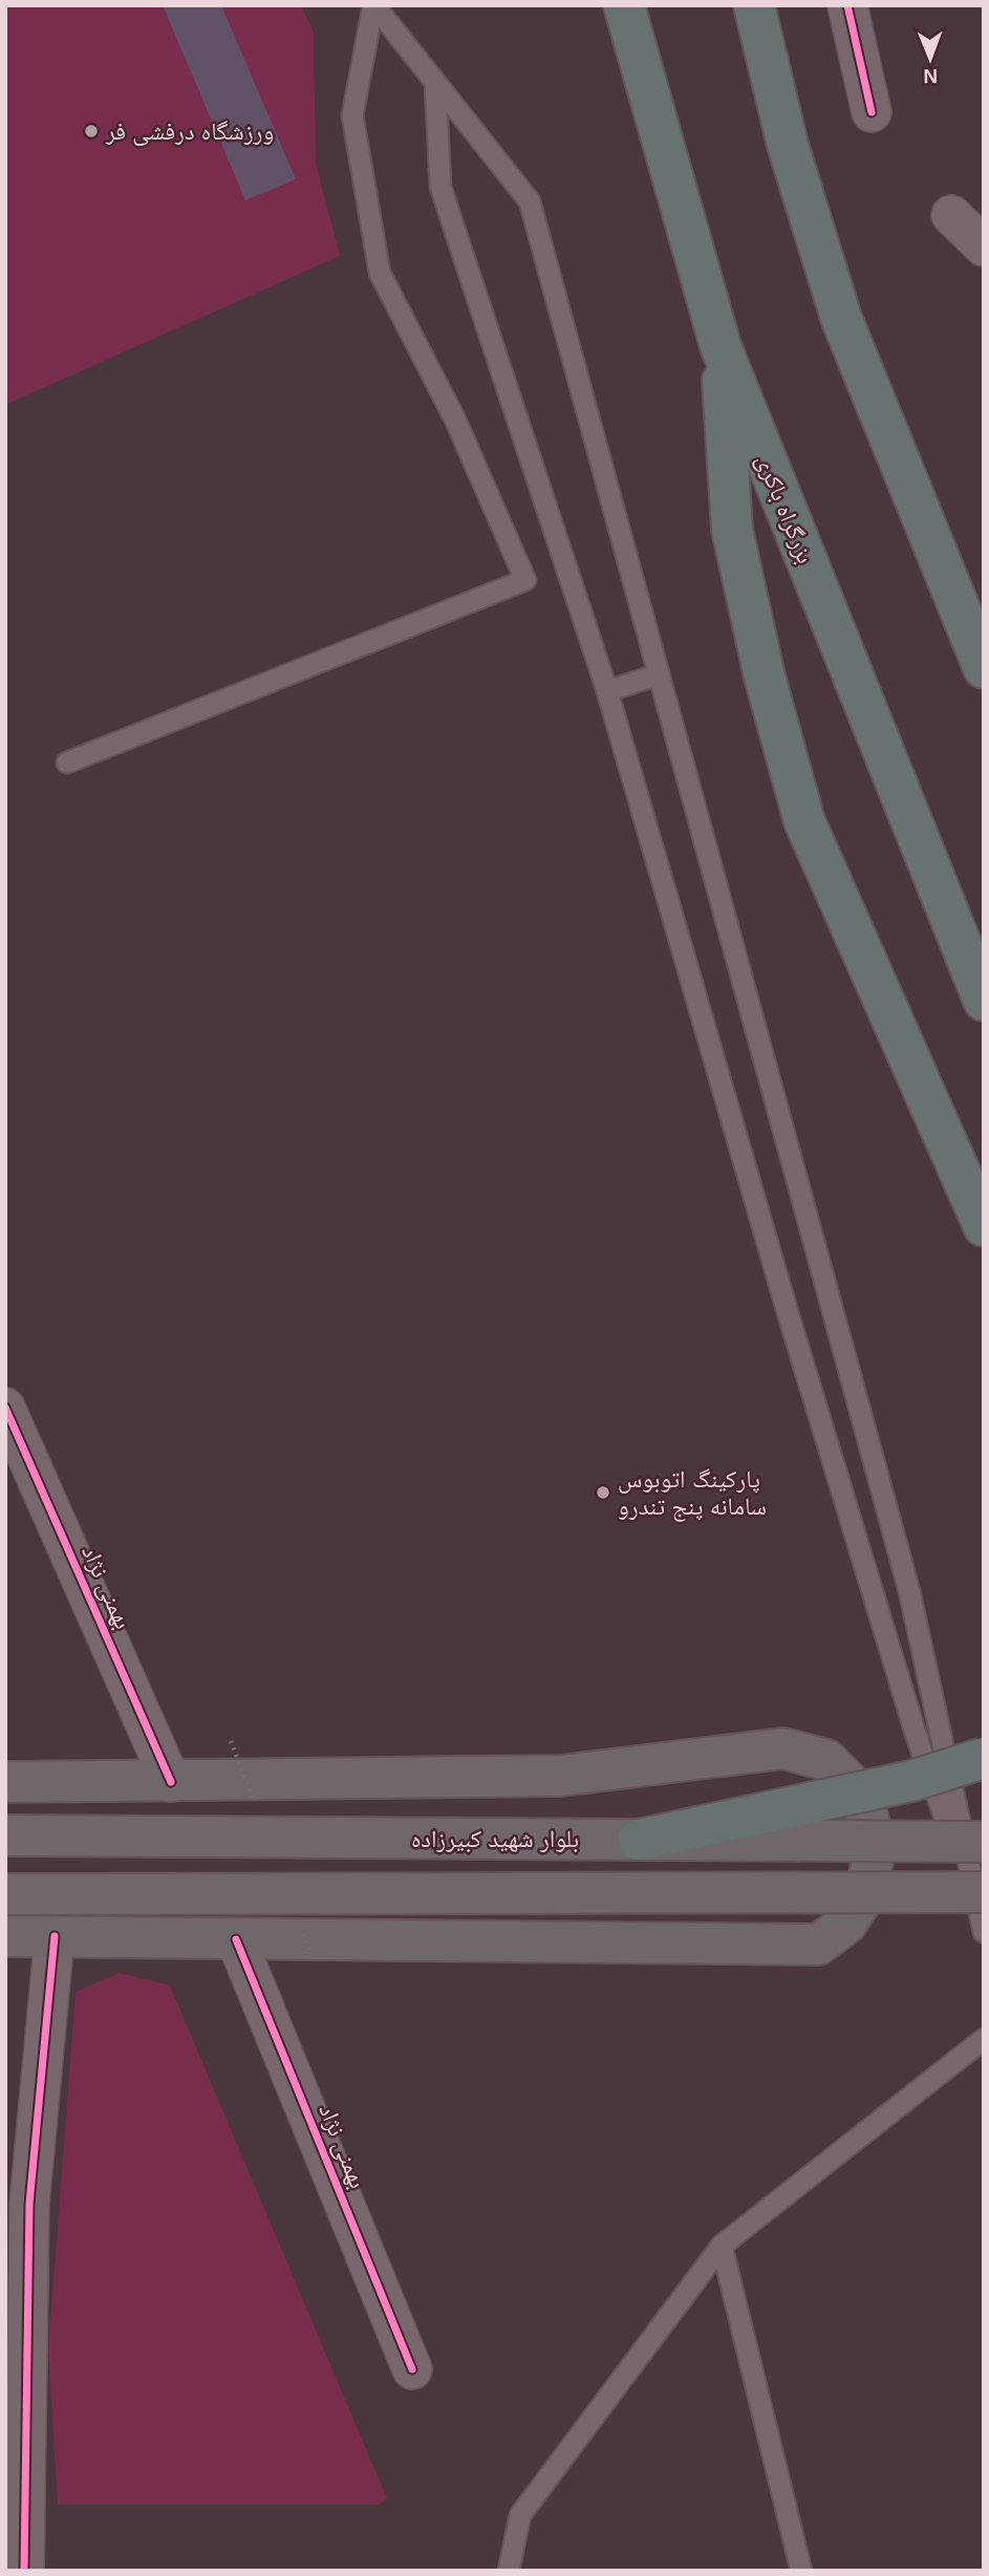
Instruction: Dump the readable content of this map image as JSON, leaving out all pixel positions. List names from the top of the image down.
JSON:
{
  "streets": {
    "highway": ["بزرگراه باکری"],
    "main road": ["بلوار شهید کبیرزاده"],
    "street": ["بهمنی نژاد"]
  },
  "places": ["ورزشگاه درفشی فر", "پارکینگ اتوبوس سامانه پنج تندرو"],
  "north": "bottom"
}
